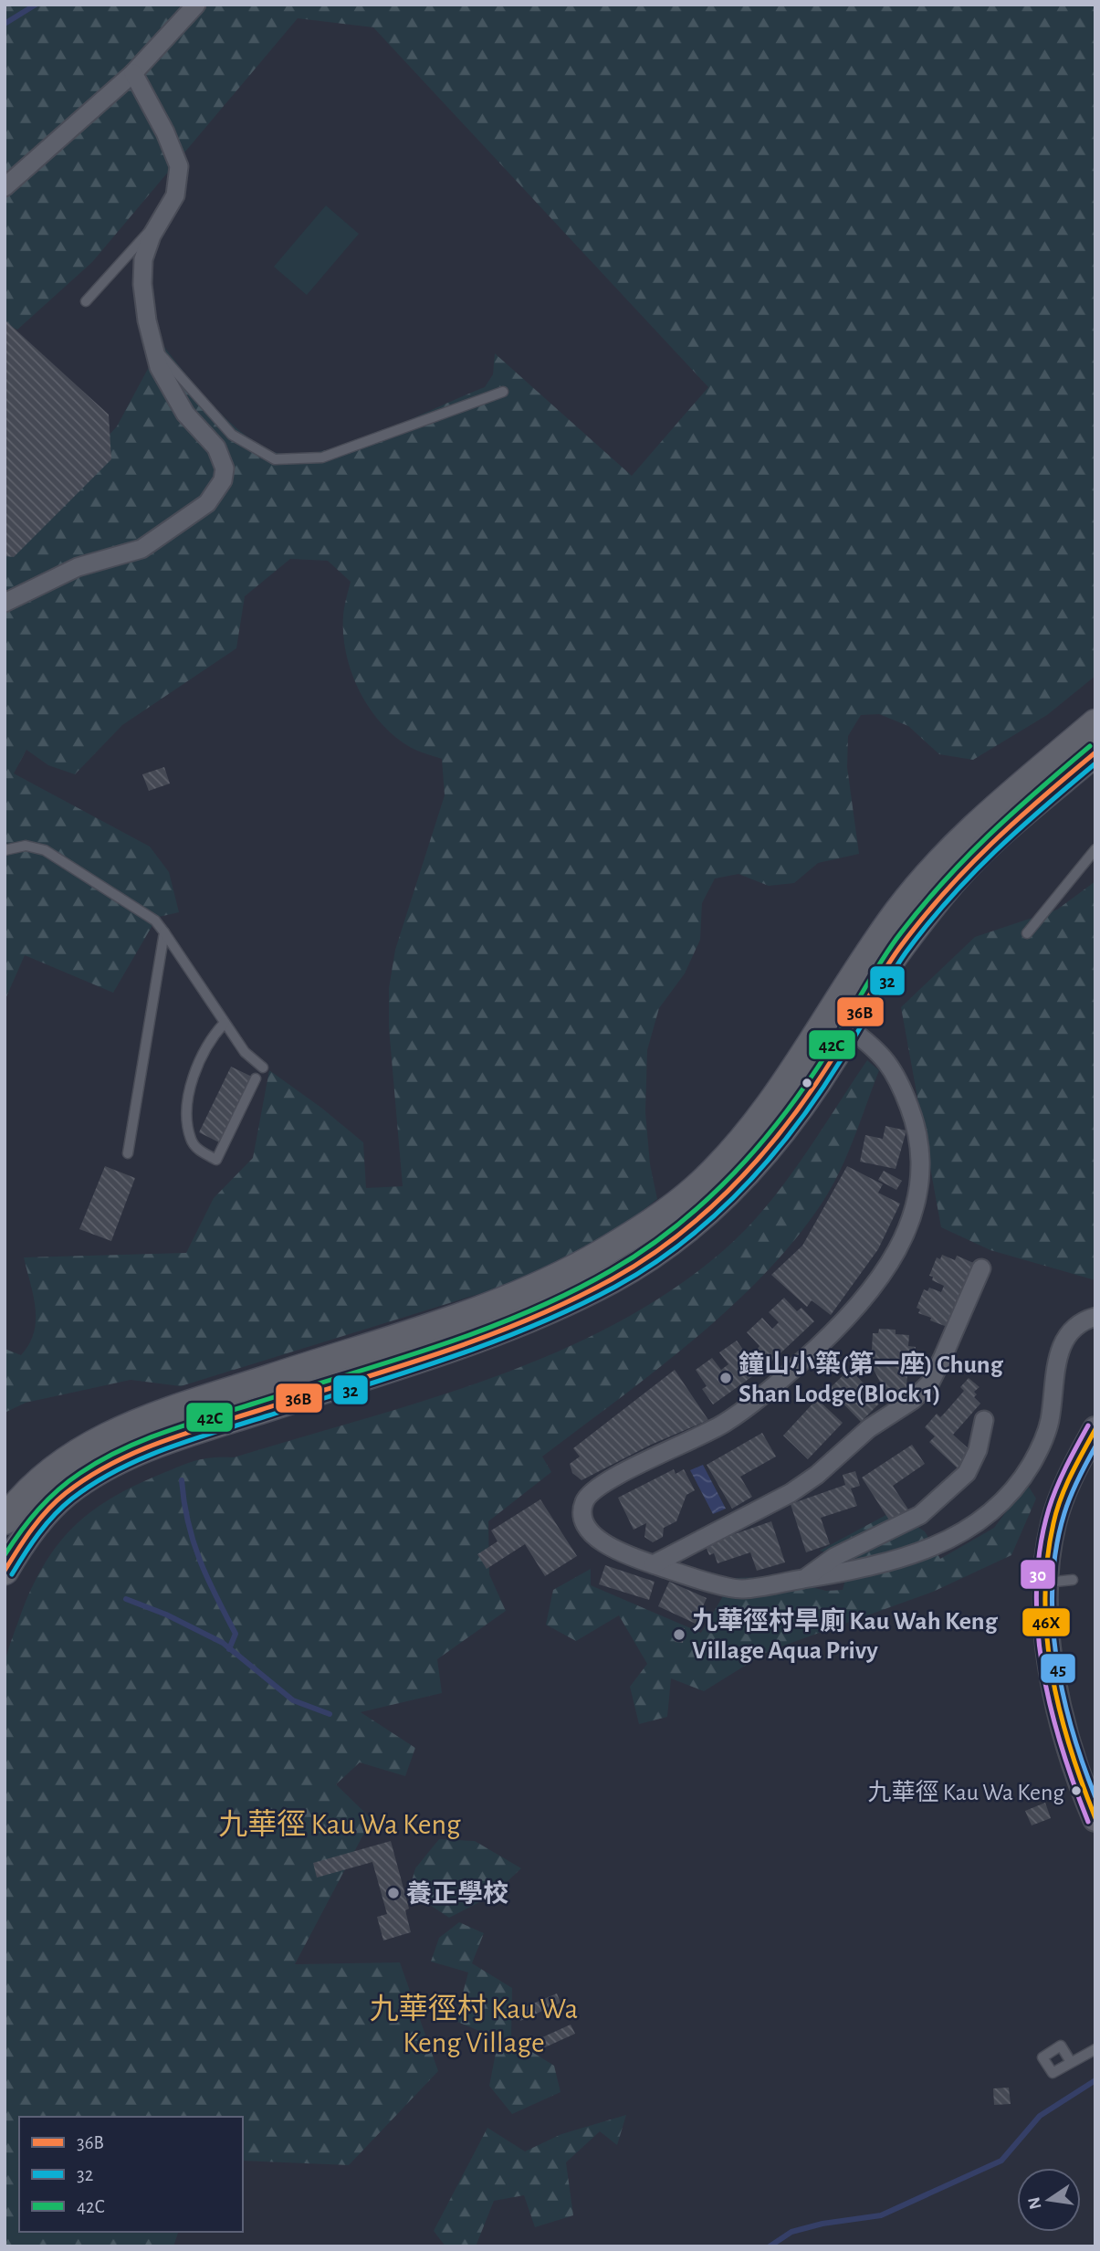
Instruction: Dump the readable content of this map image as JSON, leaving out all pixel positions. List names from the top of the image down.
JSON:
{
  "districts": ["九華徑 Kau Wa Keng", "九華徑村 Kau Wa Keng Village"],
  "places": [
    "鐘山小築(第一座) Chung Shan Lodge(Block 1)",
    "九華徑村旱廁 Kau Wah Keng Village Aqua Privy",
    "九華徑 Kau Wa Keng",
    "養正學校"
  ],
  "lines": [
    "transit line 42C",
    "transit line 36B",
    "transit line 32",
    "transit line 30",
    "transit line 46X",
    "transit line 45"
  ],
  "legend": ["36B", "32", "42C"],
  "north": "left"
}
